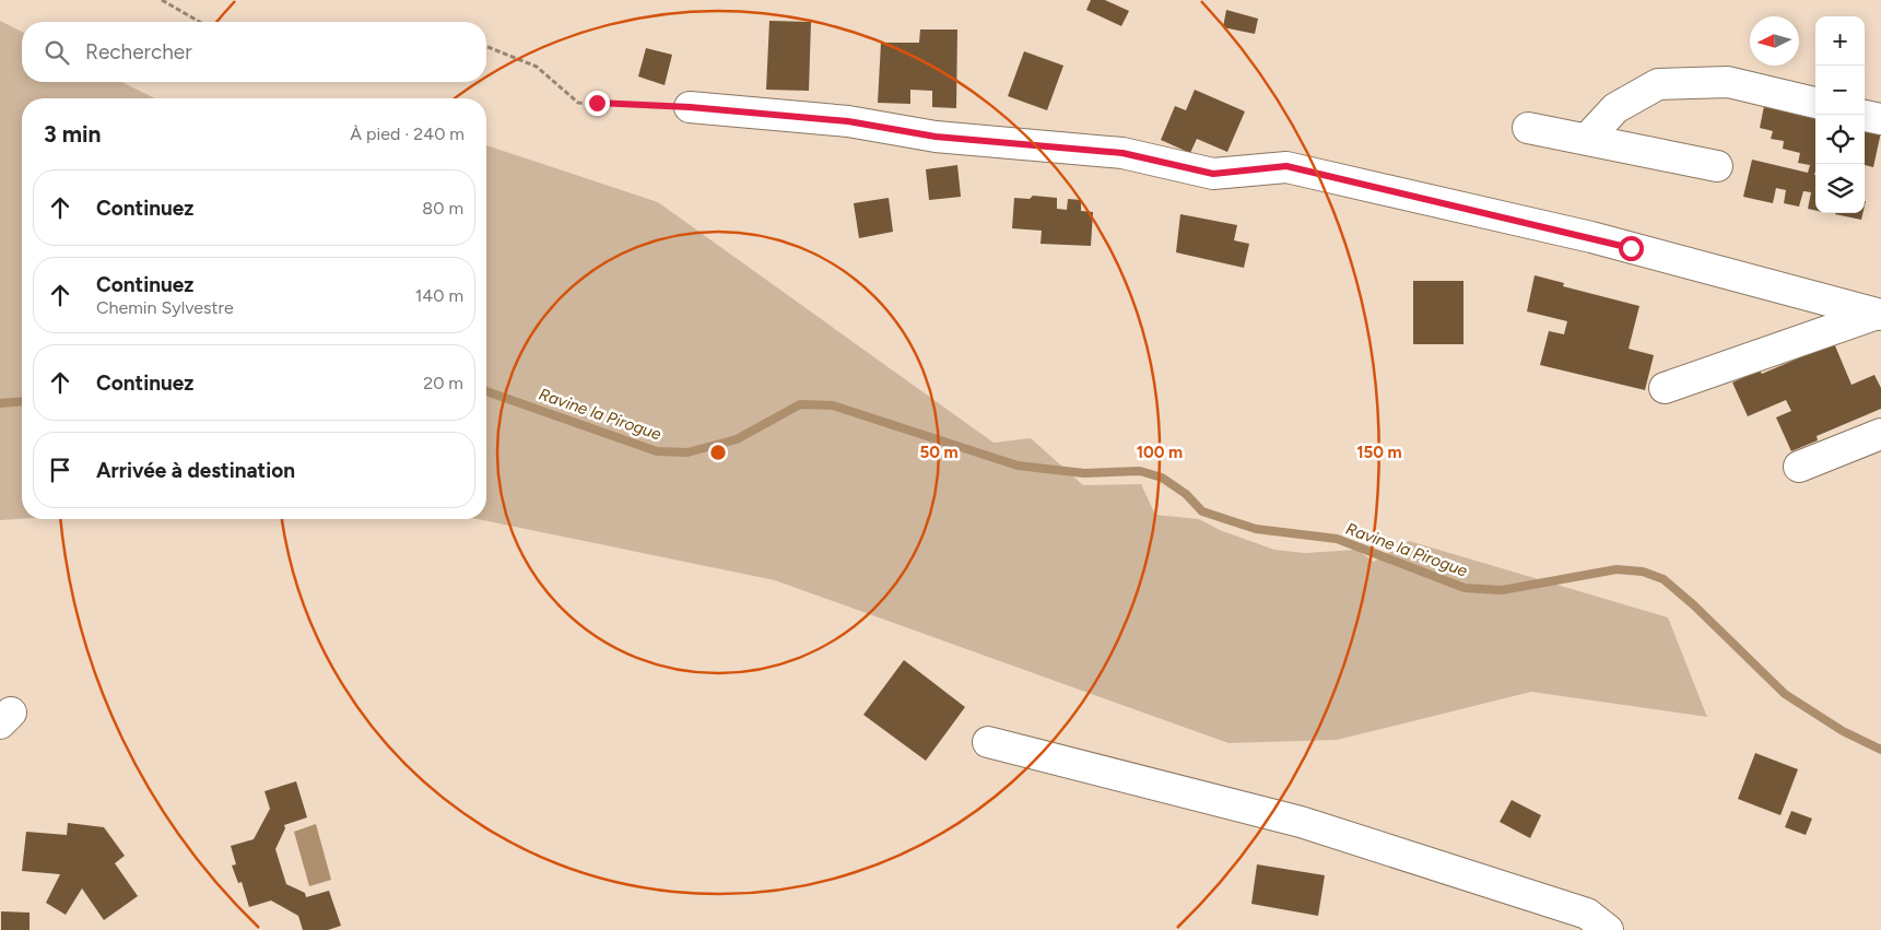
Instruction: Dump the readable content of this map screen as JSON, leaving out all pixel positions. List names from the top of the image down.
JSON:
{
  "water": ["Ravine la Pirogue"],
  "north": "left",
  "page": {
    "map_buttons": ["+", "−"],
    "search": "Rechercher",
    "heading": ["3 min", "À pied · 240 m"],
    "list": [
      ["Continuez", "80 m"],
      ["Continuez", "Chemin Sylvestre", "140 m"],
      ["Continuez", "20 m"],
      "Arrivée à destination"
    ]
  },
  "rings": ["50 m", "100 m", "150 m"]
}
